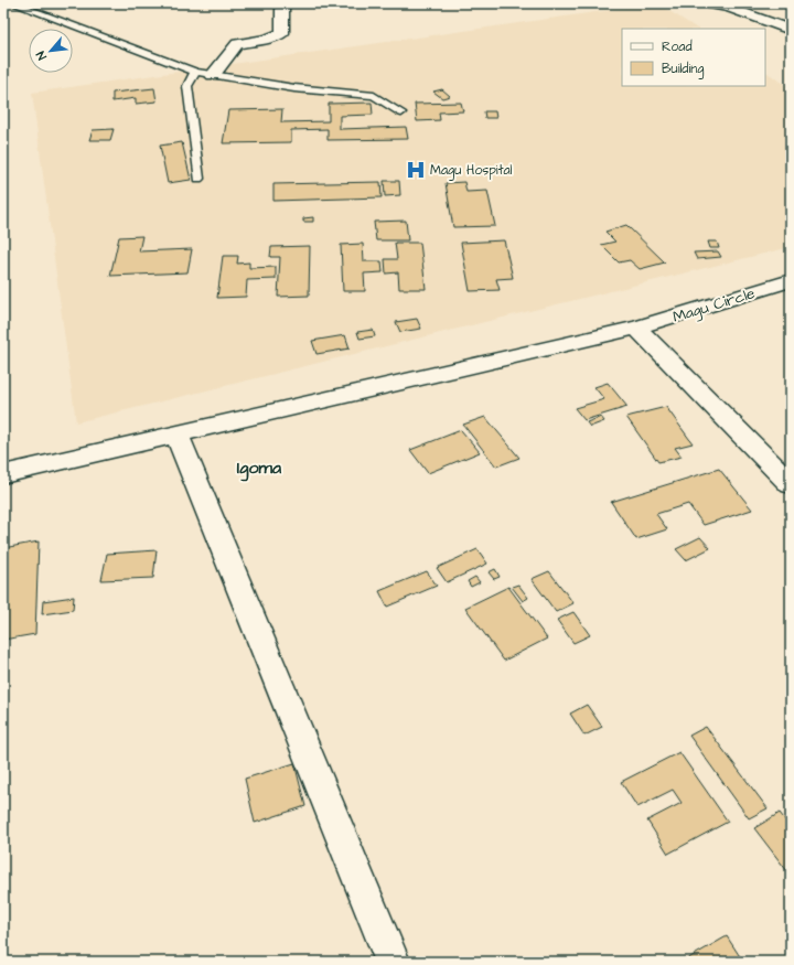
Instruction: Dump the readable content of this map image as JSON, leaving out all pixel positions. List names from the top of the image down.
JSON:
{
  "streets": {
    "street": ["Magu Circle"]
  },
  "districts": ["Igoma"],
  "places": {
    "hospital": ["Magu Hospital"]
  },
  "legend": ["Road", "Building"],
  "north": "bottom left"
}
